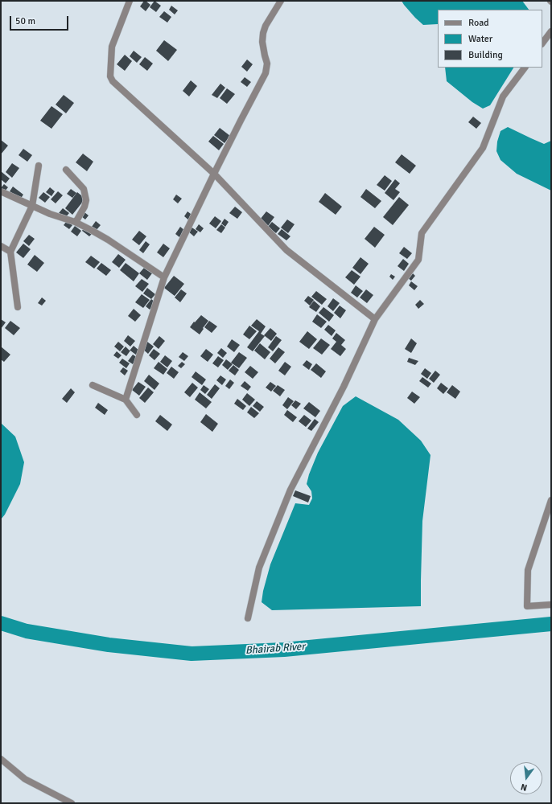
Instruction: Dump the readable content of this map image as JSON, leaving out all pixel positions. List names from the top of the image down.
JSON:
{
  "water": ["Bhairab River"],
  "legend": ["Road", "Water", "Building"],
  "scale_bar": "50 m",
  "north": "bottom"
}
